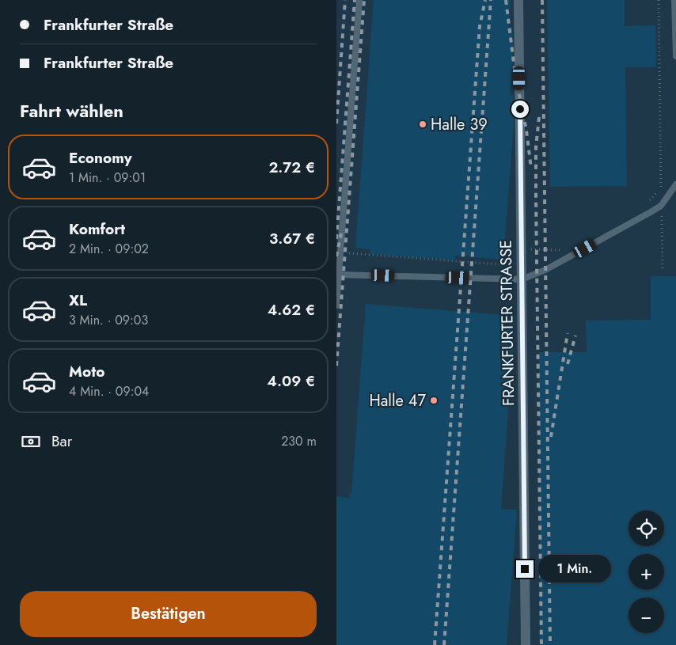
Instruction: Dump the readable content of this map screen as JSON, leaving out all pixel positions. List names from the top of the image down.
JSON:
{
  "streets": {
    "street": ["FRANKFURTER STRASSE"]
  },
  "places": ["Halle 39", "Halle 47"],
  "page": {
    "banner": ["Frankfurter Straße", "Frankfurter Straße"],
    "heading": "Fahrt wählen",
    "list": [
      {
        "name": "Economy",
        "note": "1 Min. · 09:01",
        "value": "2.72 €"
      },
      {
        "name": "Komfort",
        "note": "2 Min. · 09:02",
        "value": "3.67 €"
      },
      {
        "name": "XL",
        "note": "3 Min. · 09:03",
        "value": "4.62 €"
      },
      {
        "name": "Moto",
        "note": "4 Min. · 09:04",
        "value": "4.09 €"
      }
    ],
    "pay": ["Bar", "230 m"],
    "map_buttons": ["+", "−"],
    "bubble": "1 Min.",
    "buttons": "Bestätigen"
  }
}
